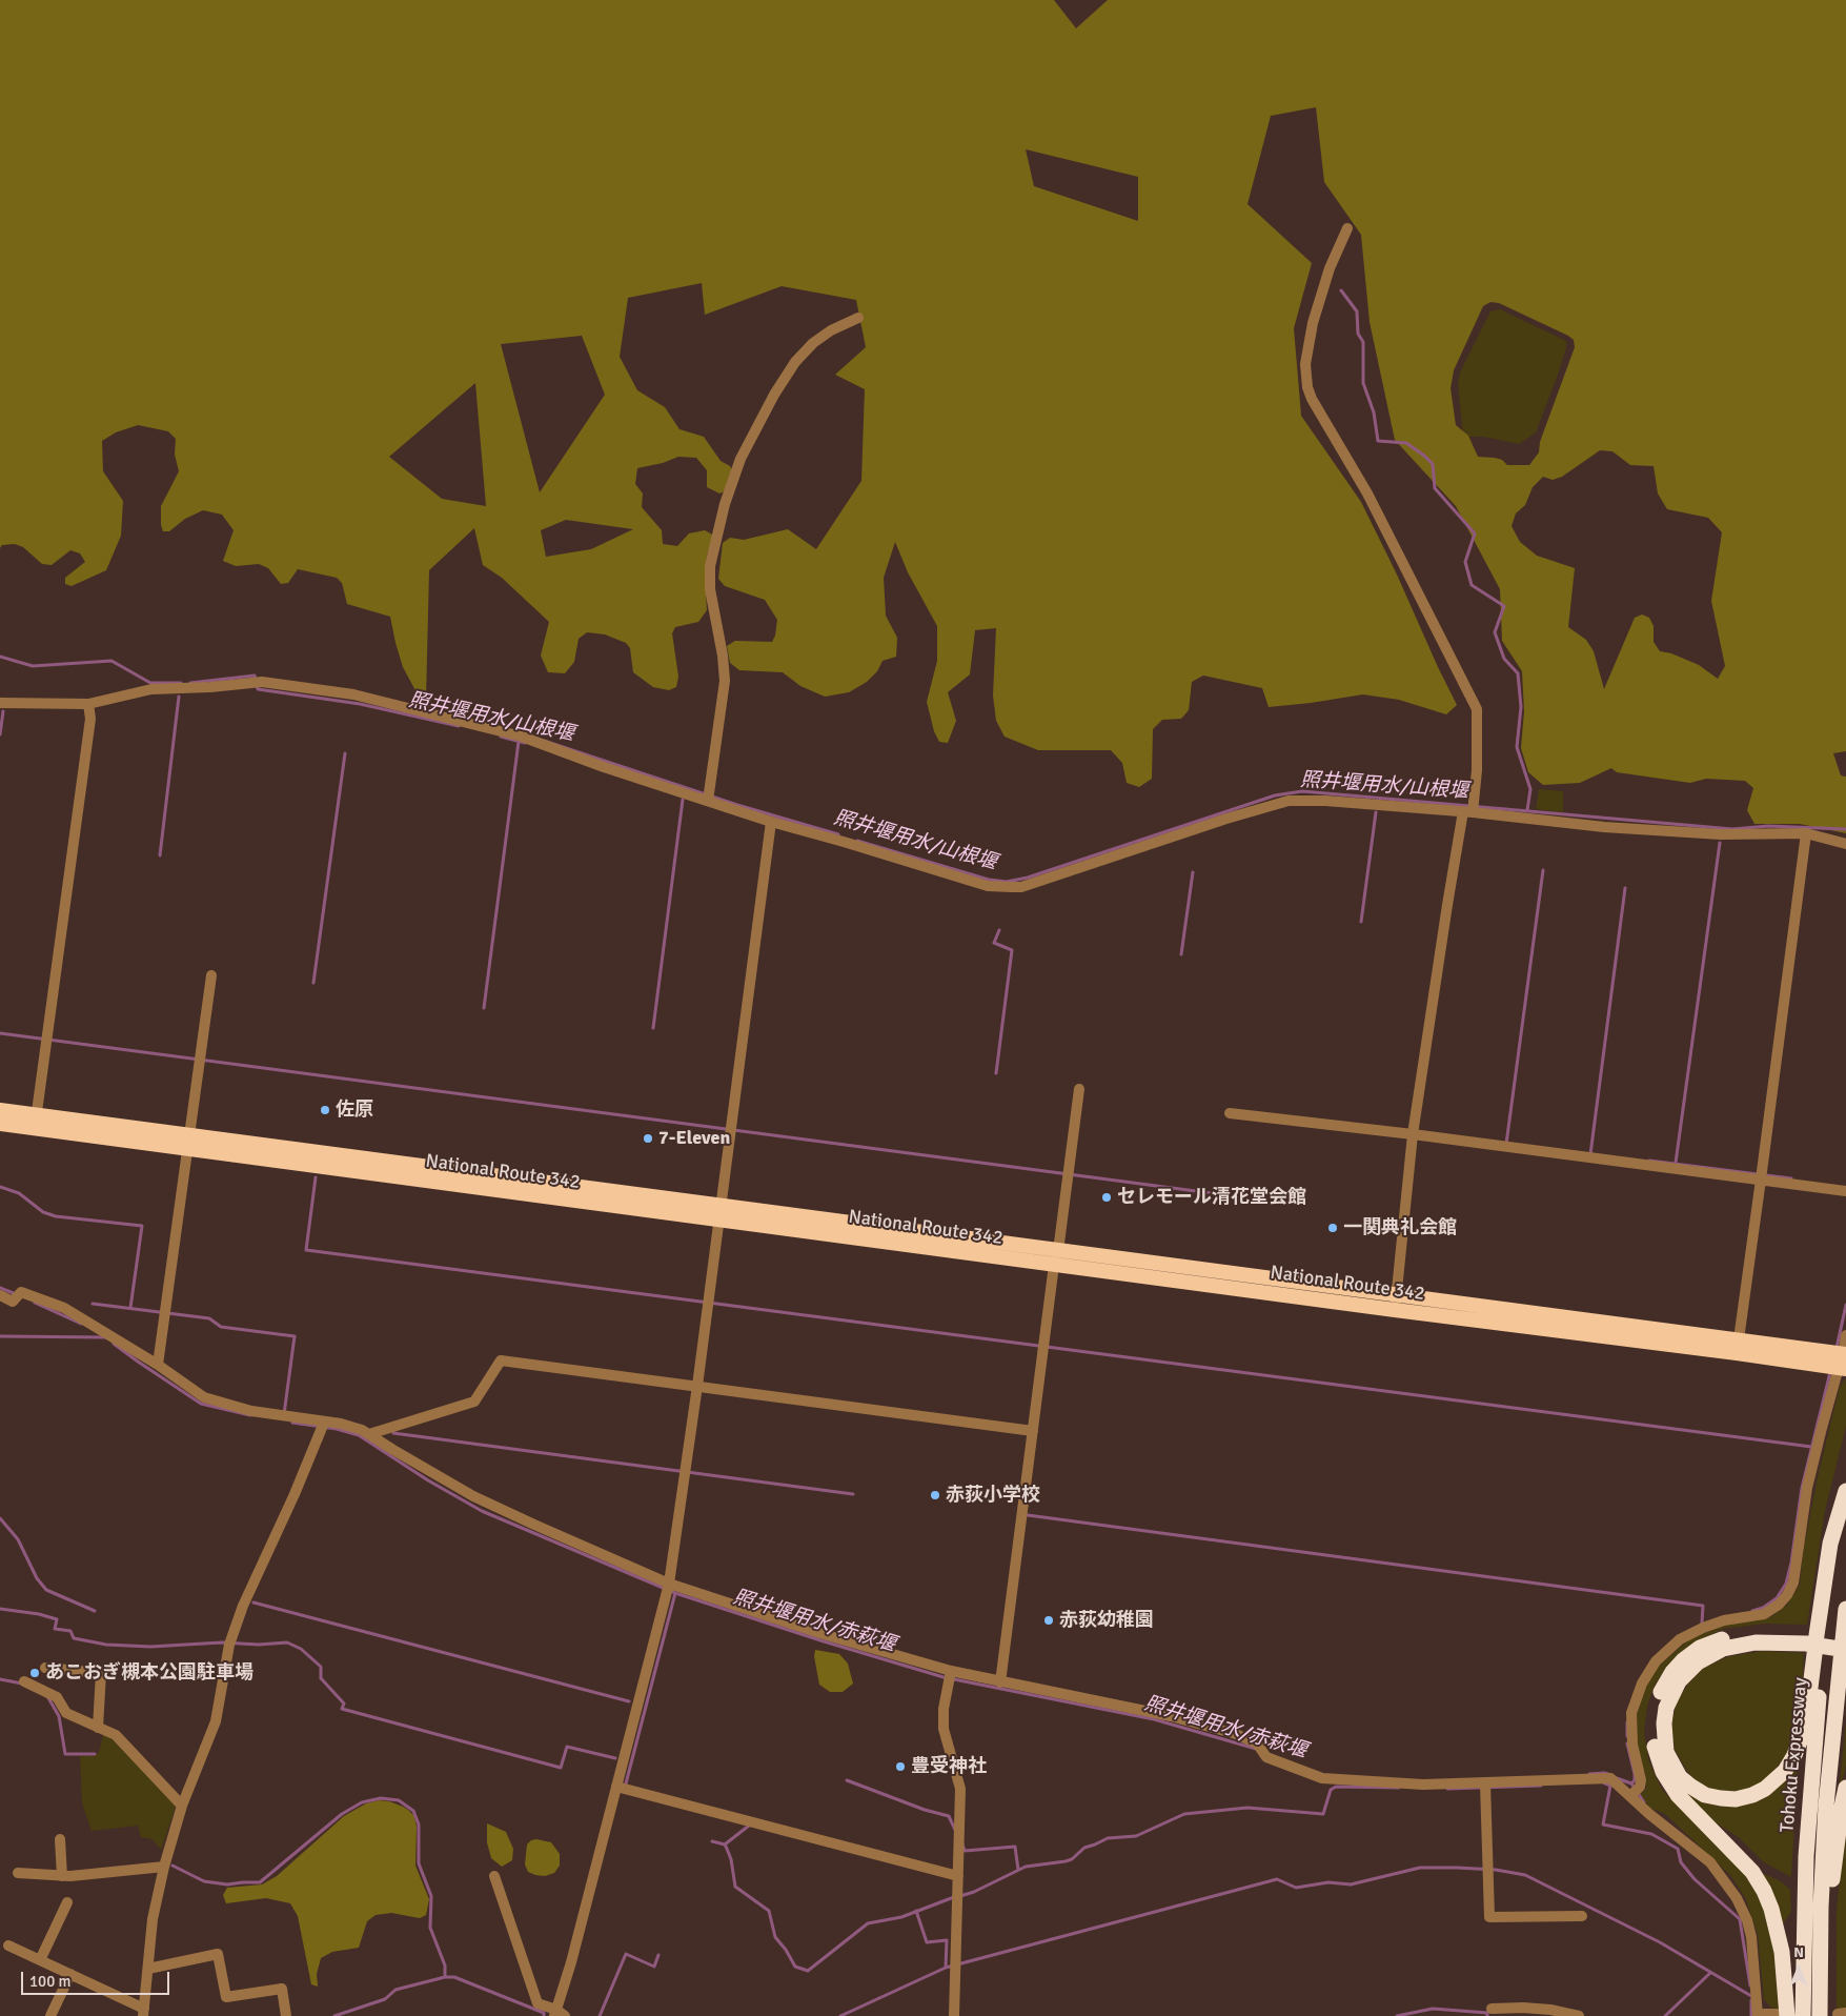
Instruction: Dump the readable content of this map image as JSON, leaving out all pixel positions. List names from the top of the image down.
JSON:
{
  "streets": {
    "highway": ["National Route 342", "Tohoku Expressway"]
  },
  "water": ["照井堰用水/山根堰", "照井堰用水/赤萩堰"],
  "places": [
    "佐原",
    "7-Eleven",
    "セレモール清花堂会館",
    "一関典礼会館",
    "赤荻小学校",
    "赤荻幼稚園",
    "あこおぎ槻本公園駐車場",
    "豊受神社"
  ],
  "scale_bar": "100 m",
  "north": "top"
}
